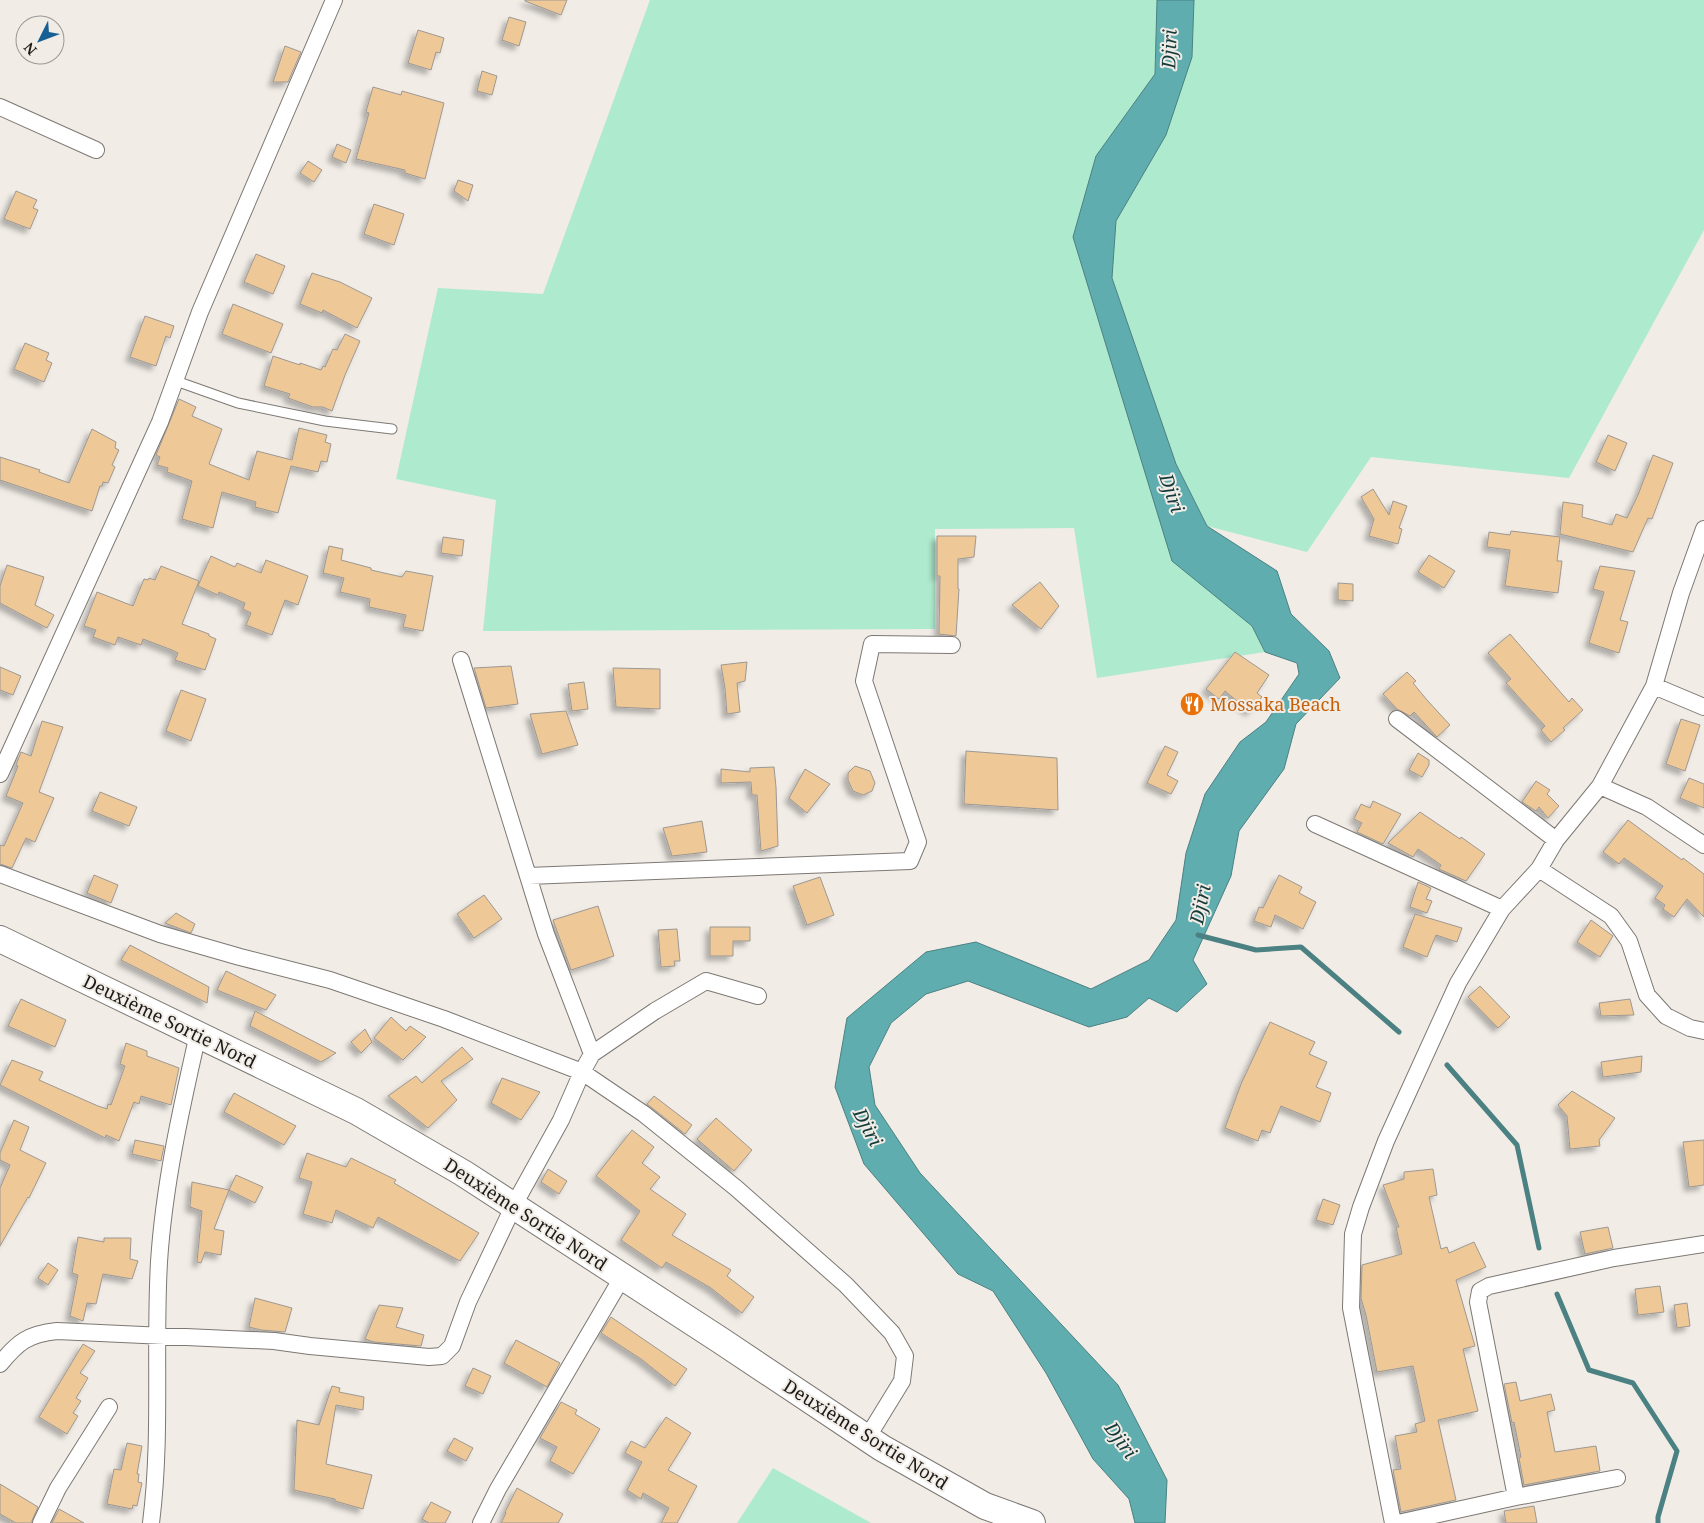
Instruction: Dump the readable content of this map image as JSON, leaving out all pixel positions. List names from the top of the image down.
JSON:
{
  "streets": {
    "main road": ["Deuxième Sortie Nord"]
  },
  "water": ["Djiri"],
  "places": {
    "restaurant": ["Mossaka Beach"]
  },
  "north": "bottom left"
}
